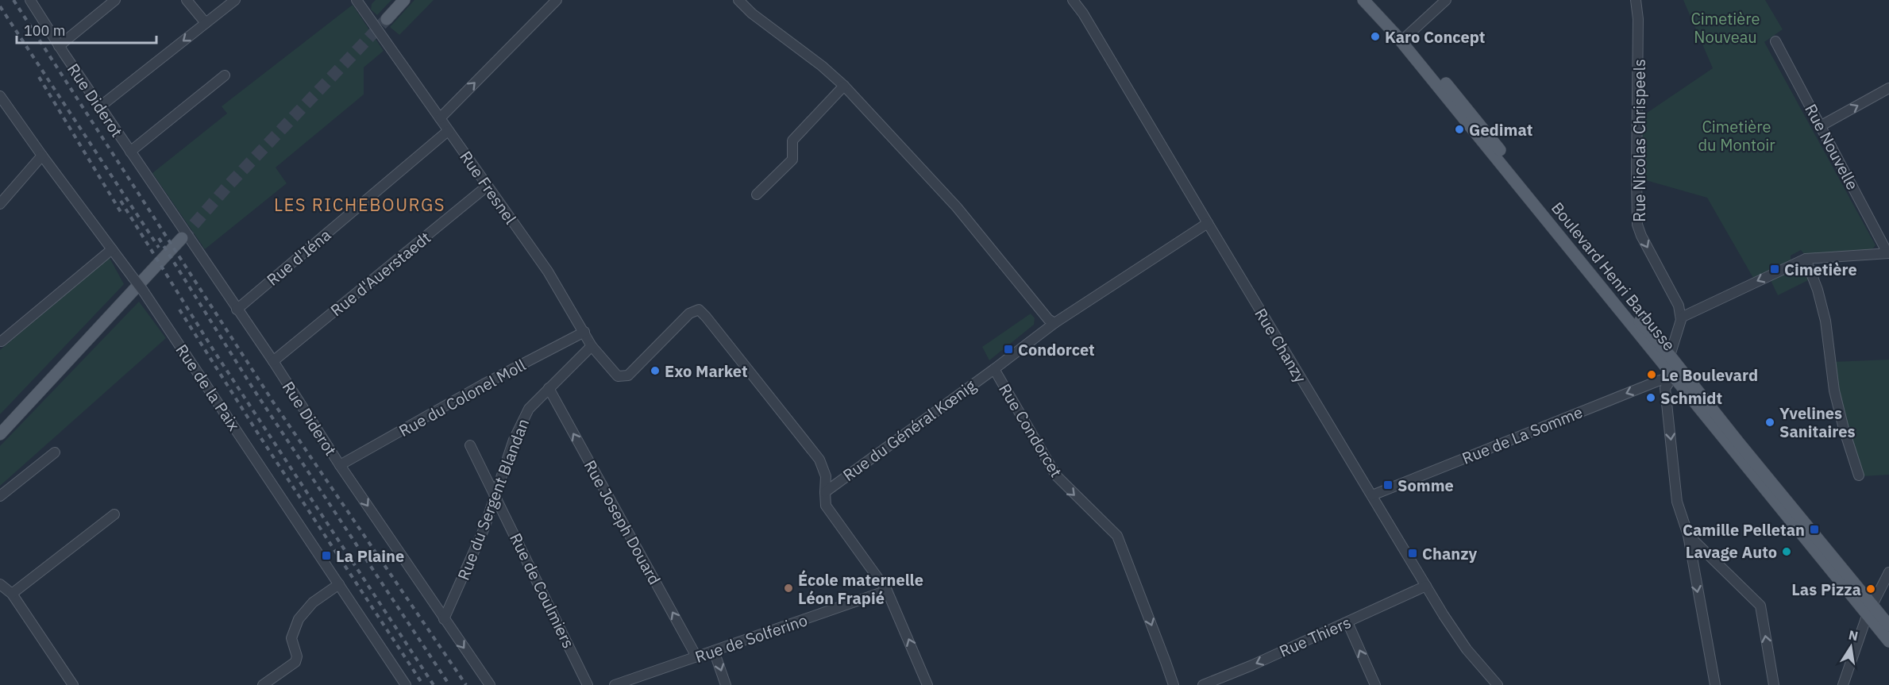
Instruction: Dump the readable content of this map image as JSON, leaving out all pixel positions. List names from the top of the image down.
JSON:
{
  "streets": {
    "main road": ["Boulevard Henri Barbusse"],
    "street": [
      "Rue Diderot",
      "Rue Nicolas Chrispeels",
      "Rue Nouvelle",
      "Rue Fresnel",
      "Rue d'Iéna",
      "Rue d'Auerstaedt",
      "Rue Chanzy",
      "Rue de la Paix",
      "Rue du Colonel Moll",
      "Rue du Général Kœnig",
      "Rue Condorcet",
      "Rue de La Somme",
      "Rue du Sergent Blandan",
      "Rue Joseph Douard",
      "Rue de Coulmiers",
      "Rue Thiers",
      "Rue de Solferino"
    ]
  },
  "crossings": [
    ["Rue Diderot", "Rue d'Iéna"],
    ["Rue Diderot", "Rue d'Auerstaedt"],
    ["Rue Diderot", "Rue du Colonel Moll"],
    ["Rue Diderot", "Rue du Sergent Blandan"],
    ["Rue Fresnel", "Rue d'Iéna"],
    ["Rue Fresnel", "Rue d'Auerstaedt"],
    ["Rue Fresnel", "Rue du Colonel Moll"],
    ["Rue Fresnel", "Rue du Général Kœnig"],
    ["Rue Fresnel", "Rue du Sergent Blandan"],
    ["Boulevard Henri Barbusse", "Rue de La Somme"],
    ["Rue Chanzy", "Rue Condorcet"],
    ["Rue Chanzy", "Rue de La Somme"],
    ["Rue Chanzy", "Rue Thiers"],
    ["Rue du Général Kœnig", "Rue Condorcet"],
    ["Rue du Sergent Blandan", "Rue Joseph Douard"],
    ["Rue du Sergent Blandan", "Rue de Coulmiers"],
    ["Rue Joseph Douard", "Rue de Solferino"]
  ],
  "one_way": [
    "Rue Nicolas Chrispeels",
    "Rue Condorcet",
    "Rue de La Somme",
    "Rue Joseph Douard",
    "Rue Thiers"
  ],
  "districts": ["LES RICHEBOURGS"],
  "parks": ["Cimetière Nouveau", "Cimetière du Montoir"],
  "places": {
    "other": [
      "Karo Concept",
      "Gedimat",
      "Exo Market",
      "Le Boulevard",
      "Schmidt",
      "Yvelines Sanitaires",
      "Lavage Auto",
      "École maternelle Léon Frapié",
      "Las Pizza"
    ],
    "transit": [
      "Cimetière",
      "Condorcet",
      "Somme",
      "Camille Pelletan",
      "Chanzy",
      "La Plaine"
    ]
  },
  "scale_bar": "100 m",
  "north": "top"
}
